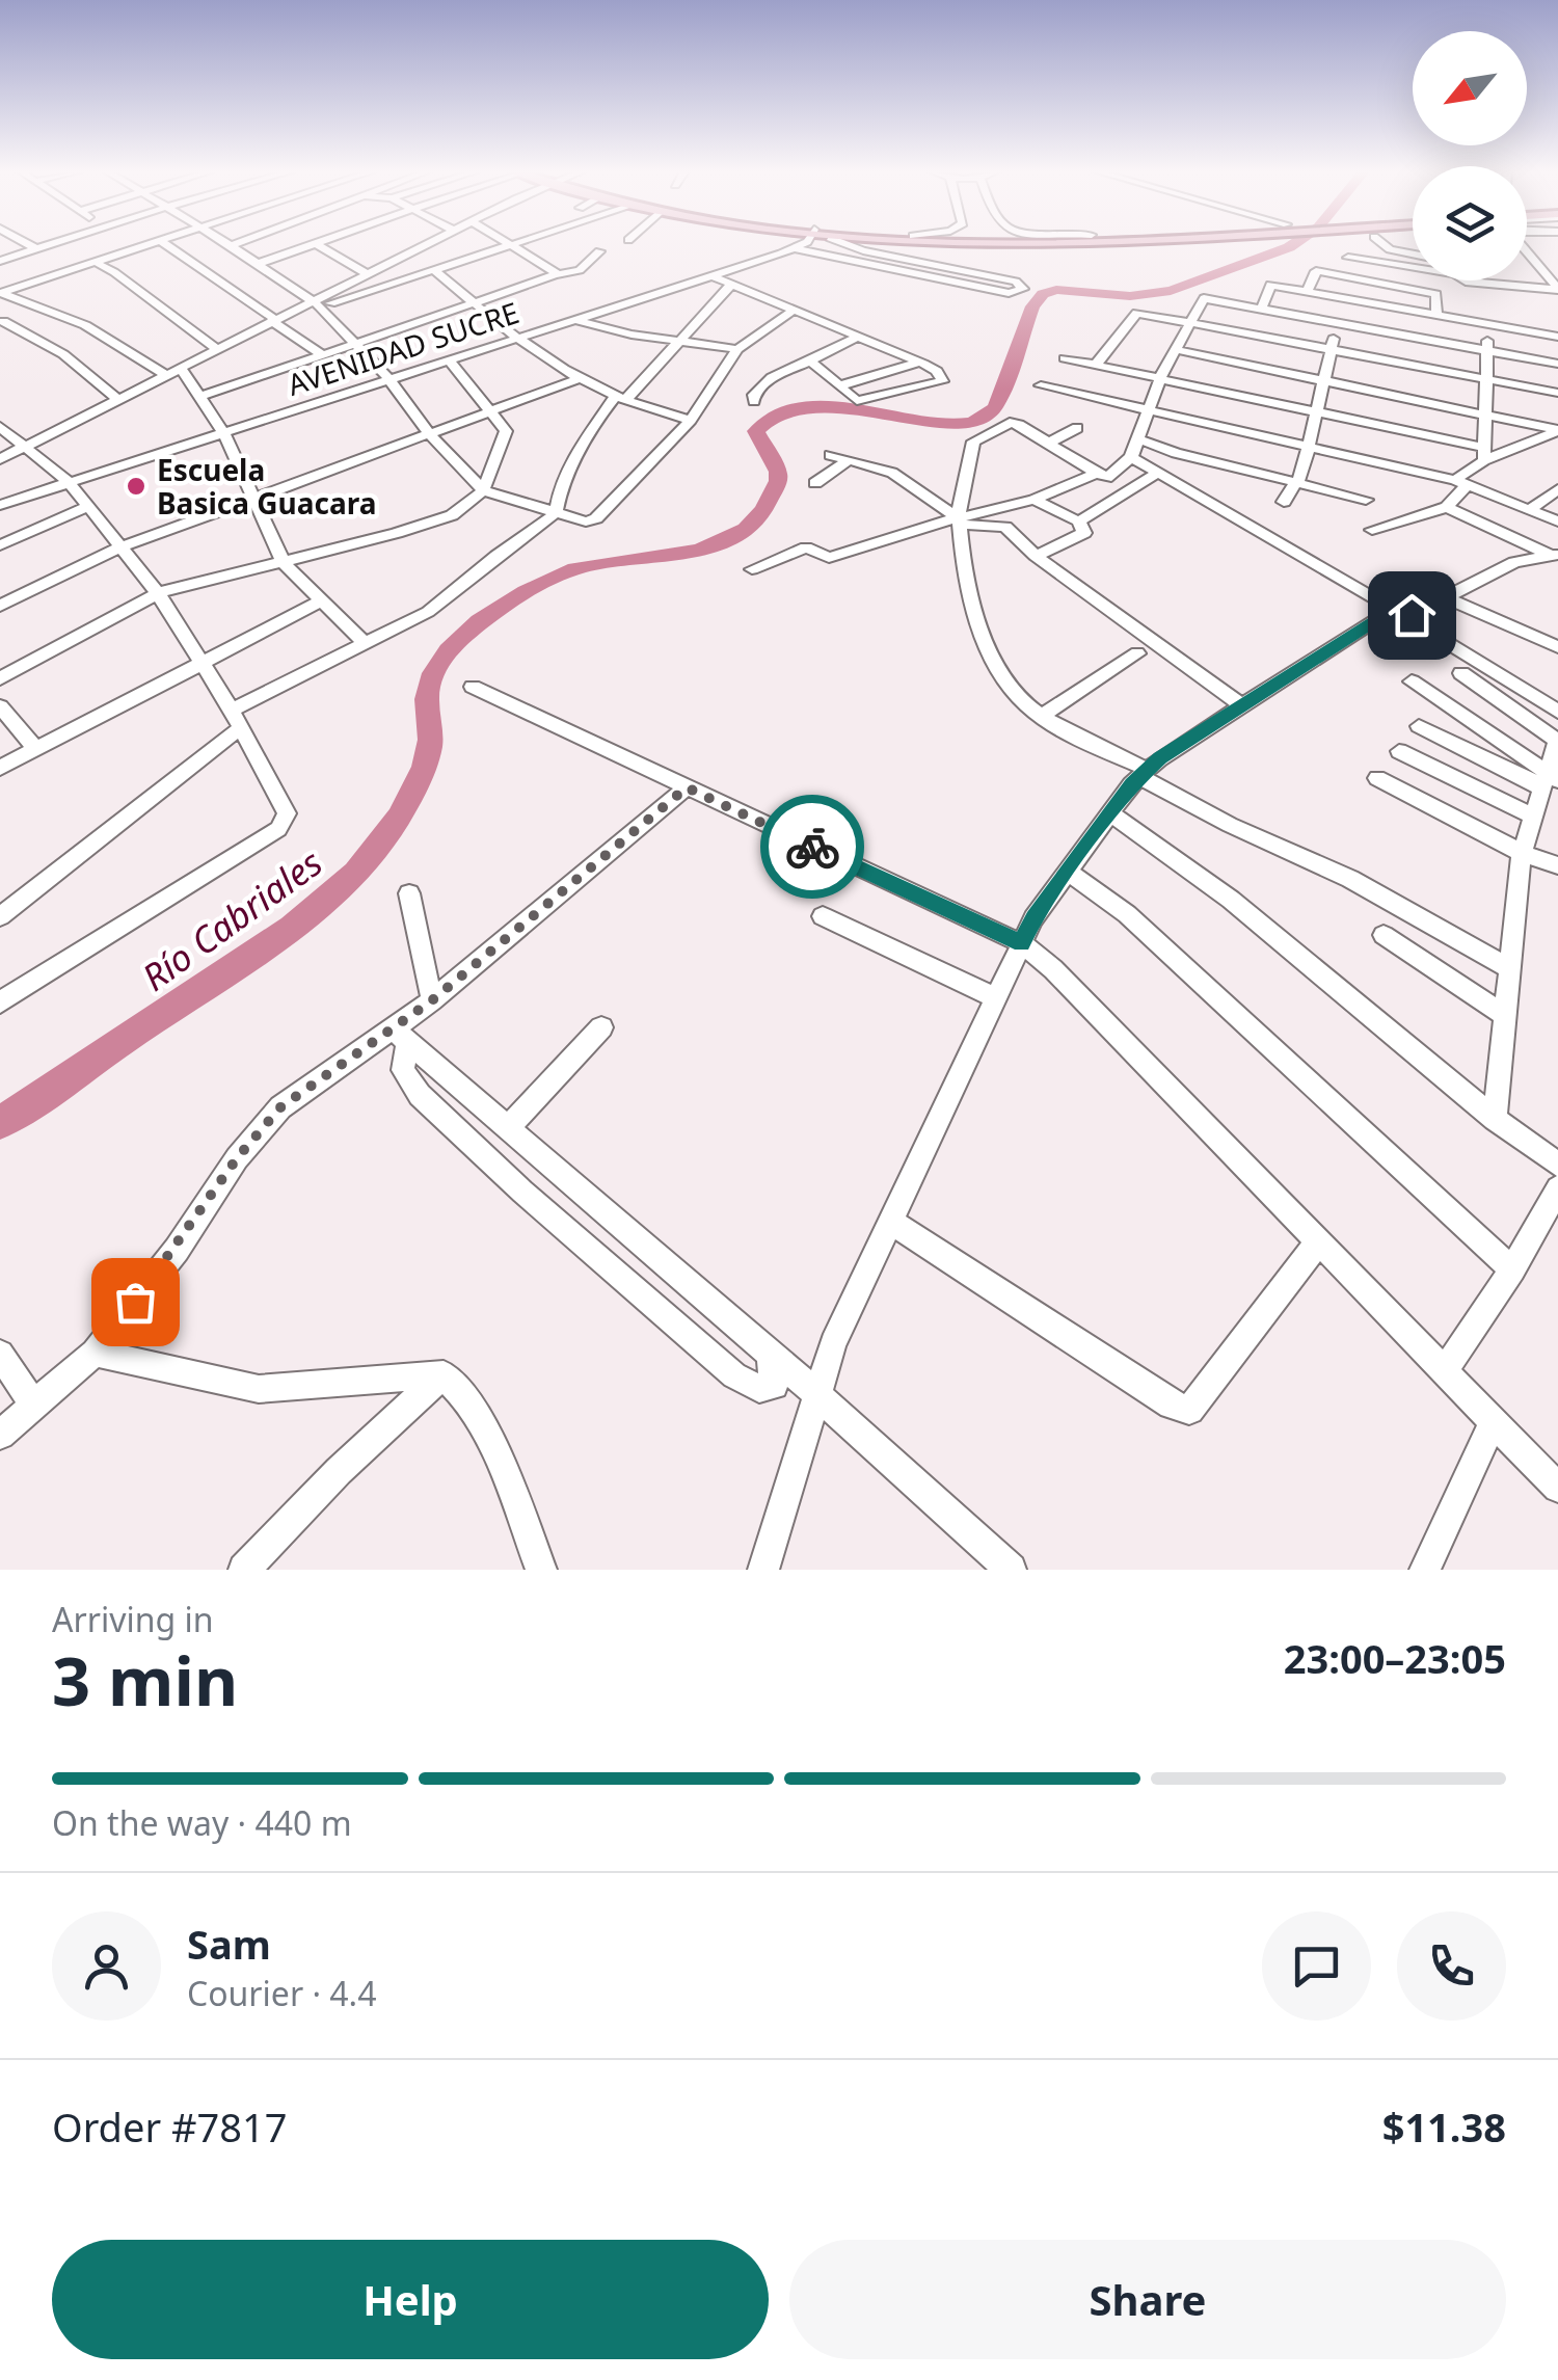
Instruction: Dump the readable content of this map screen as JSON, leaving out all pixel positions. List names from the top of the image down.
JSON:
{
  "streets": {
    "street": ["AVENIDAD SUCRE"]
  },
  "water": ["Río Cabriales"],
  "places": ["Escuela Basica Guacara"],
  "north": "bottom left",
  "page": {
    "heading": ["3 min", "Arriving in", "23:00–23:05"],
    "panel": [
      "Sam",
      "Courier · 4.4",
      "Order #7817",
      "$11.38"
    ],
    "bar": "On the way · 440 m",
    "buttons": ["Help", "Share"]
  }
}
